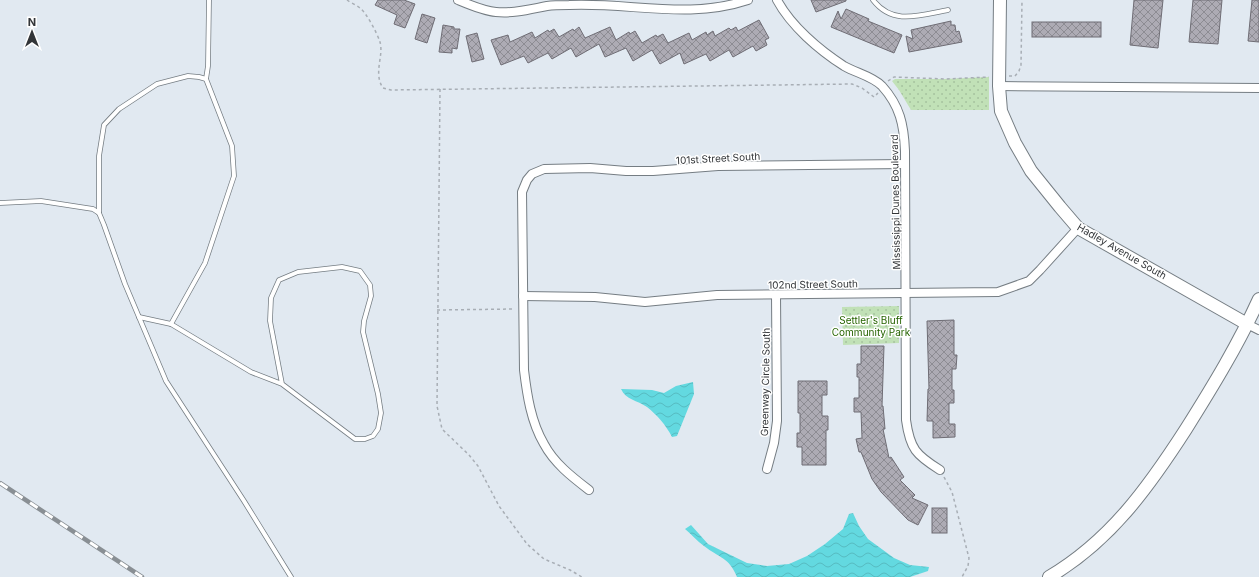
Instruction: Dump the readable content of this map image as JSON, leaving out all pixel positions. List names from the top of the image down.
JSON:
{
  "streets": {
    "street": [
      "101st Street South",
      "Mississippi Dunes Boulevard",
      "Hadley Avenue South",
      "102nd Street South",
      "Greenway Circle South"
    ]
  },
  "crossings": [
    ["101st Street South", "Mississippi Dunes Boulevard"],
    ["101st Street South", "102nd Street South"],
    ["Mississippi Dunes Boulevard", "102nd Street South"],
    ["Hadley Avenue South", "102nd Street South"],
    ["102nd Street South", "Greenway Circle South"]
  ],
  "parks": ["Settler's Bluff Community Park"],
  "north": "top"
}
